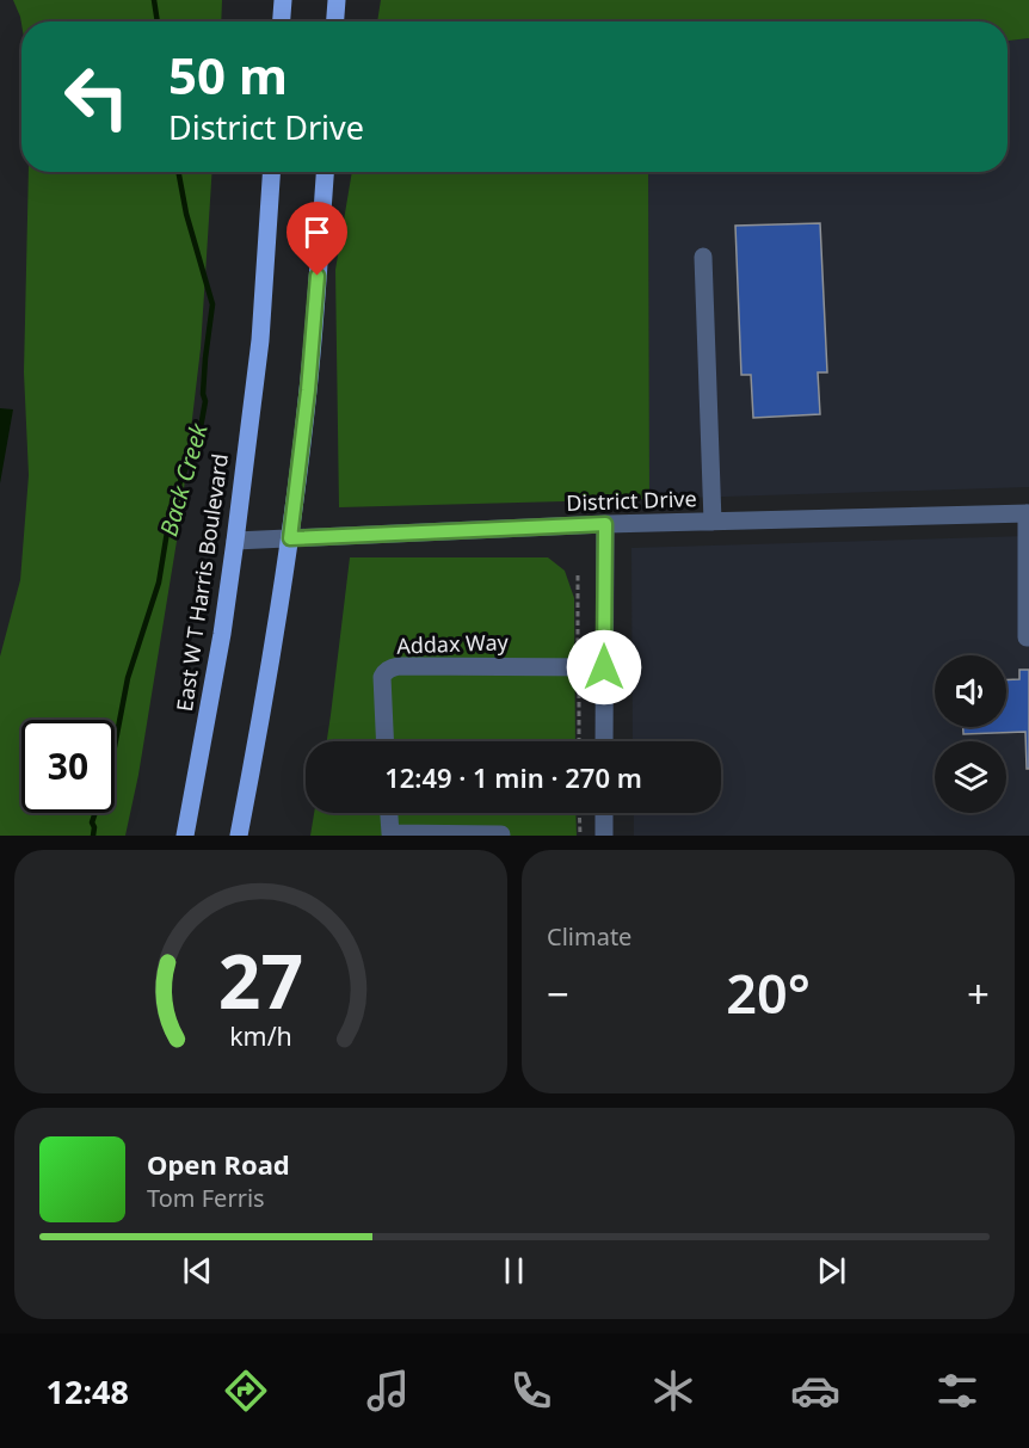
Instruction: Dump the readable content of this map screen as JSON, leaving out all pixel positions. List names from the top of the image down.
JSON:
{
  "streets": {
    "main road": ["East W T Harris Boulevard"],
    "street": ["District Drive", "Addax Way"]
  },
  "crossings": [
    ["District Drive", "East W T Harris Boulevard"]
  ],
  "water": ["Back Creek"],
  "page": {
    "turn": ["50 m", "District Drive"],
    "limit": "30",
    "trip": "12:49 · 1 min · 270 m",
    "tile": "Climate",
    "heat": ["−", "20°", "+"],
    "song": ["Open Road", "Tom Ferris"],
    "tabs": "12:48",
    "gauge": ["27", "km/h"]
  }
}
